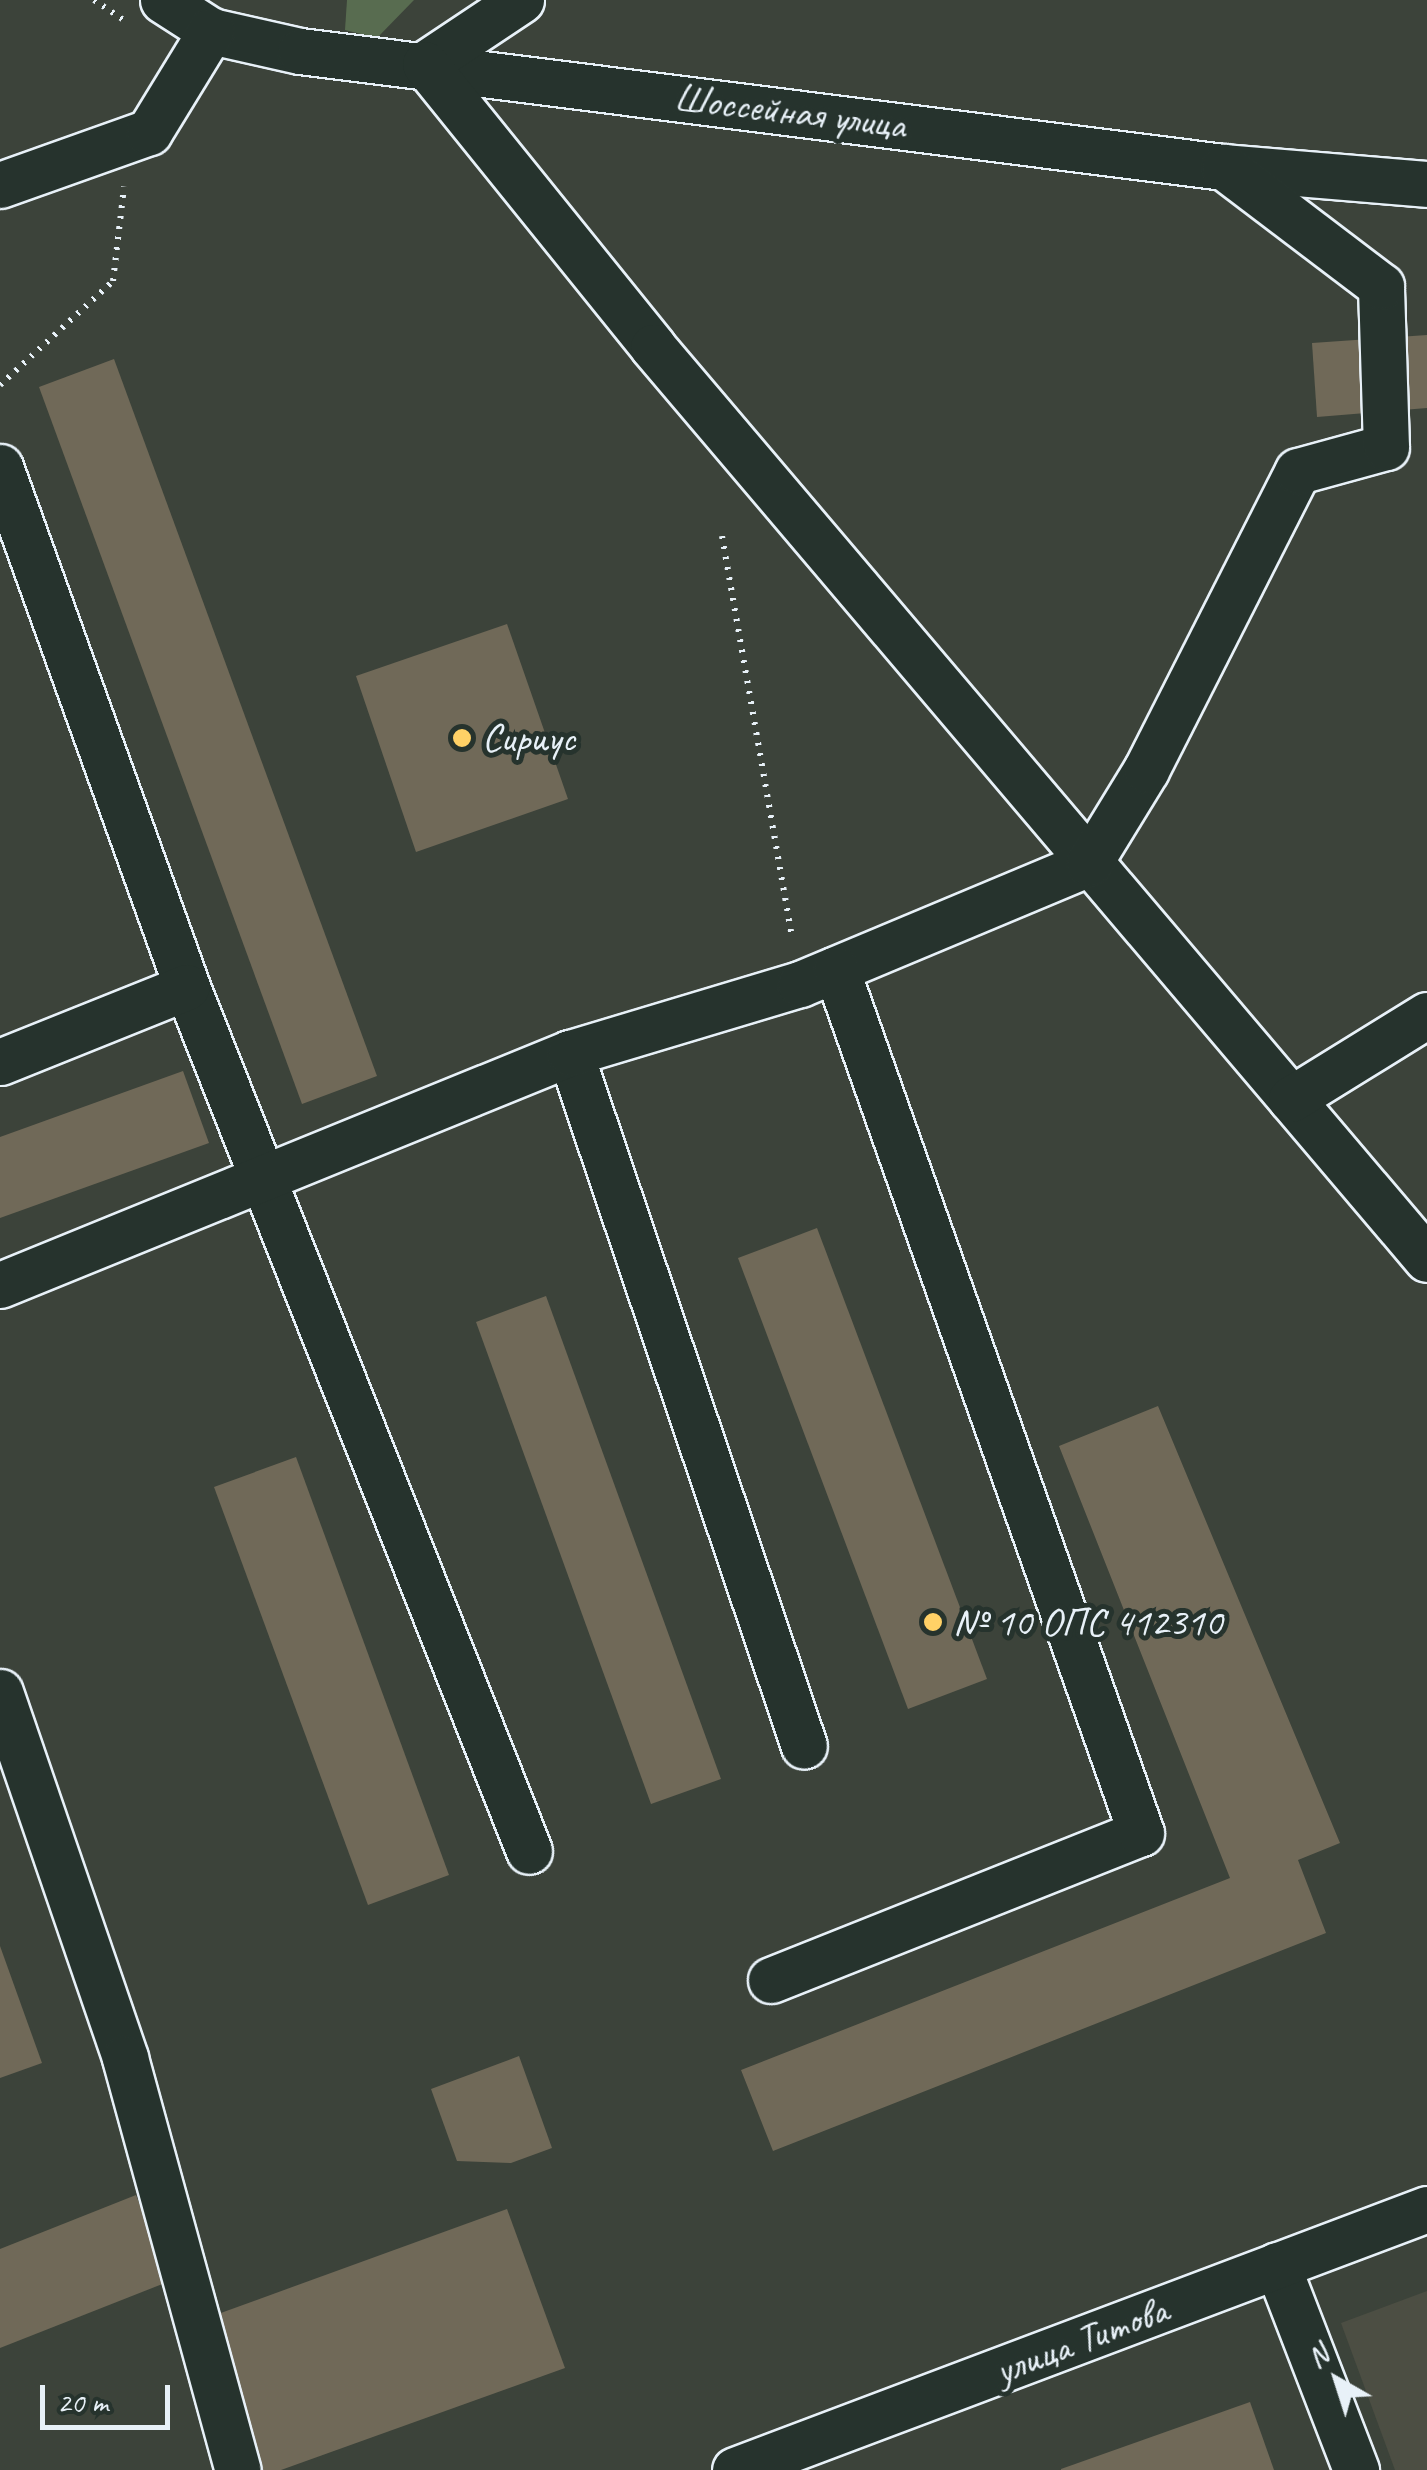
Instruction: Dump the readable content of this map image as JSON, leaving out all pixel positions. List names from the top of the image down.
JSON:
{
  "streets": {
    "street": ["Шоссейная улица", "улица Титова"]
  },
  "places": ["Сириус", "№ 10 ОПС 412310"],
  "scale_bar": "20 m",
  "north": "top left"
}
